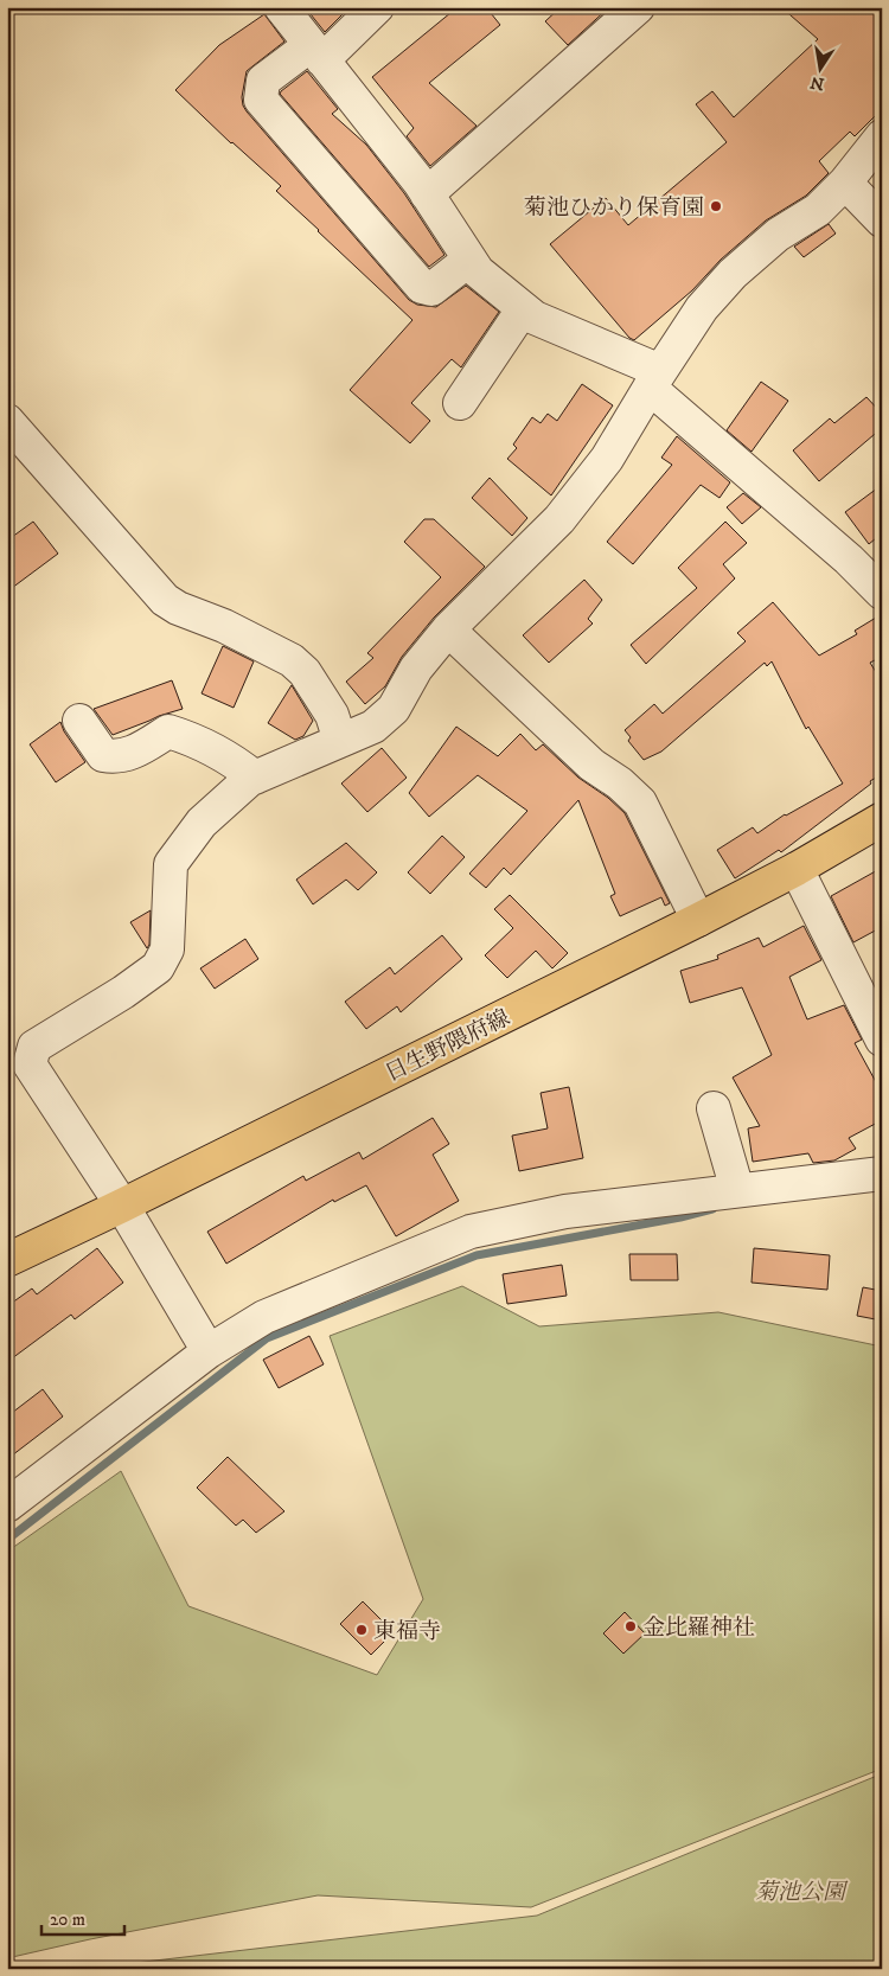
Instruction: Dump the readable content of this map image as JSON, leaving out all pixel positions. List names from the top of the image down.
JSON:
{
  "streets": {
    "main road": ["日生野隈府線"]
  },
  "parks": ["菊池公園"],
  "places": ["菊池ひかり保育園", "金比羅神社", "東福寺"],
  "scale_bar": "20 m",
  "north": "bottom"
}
